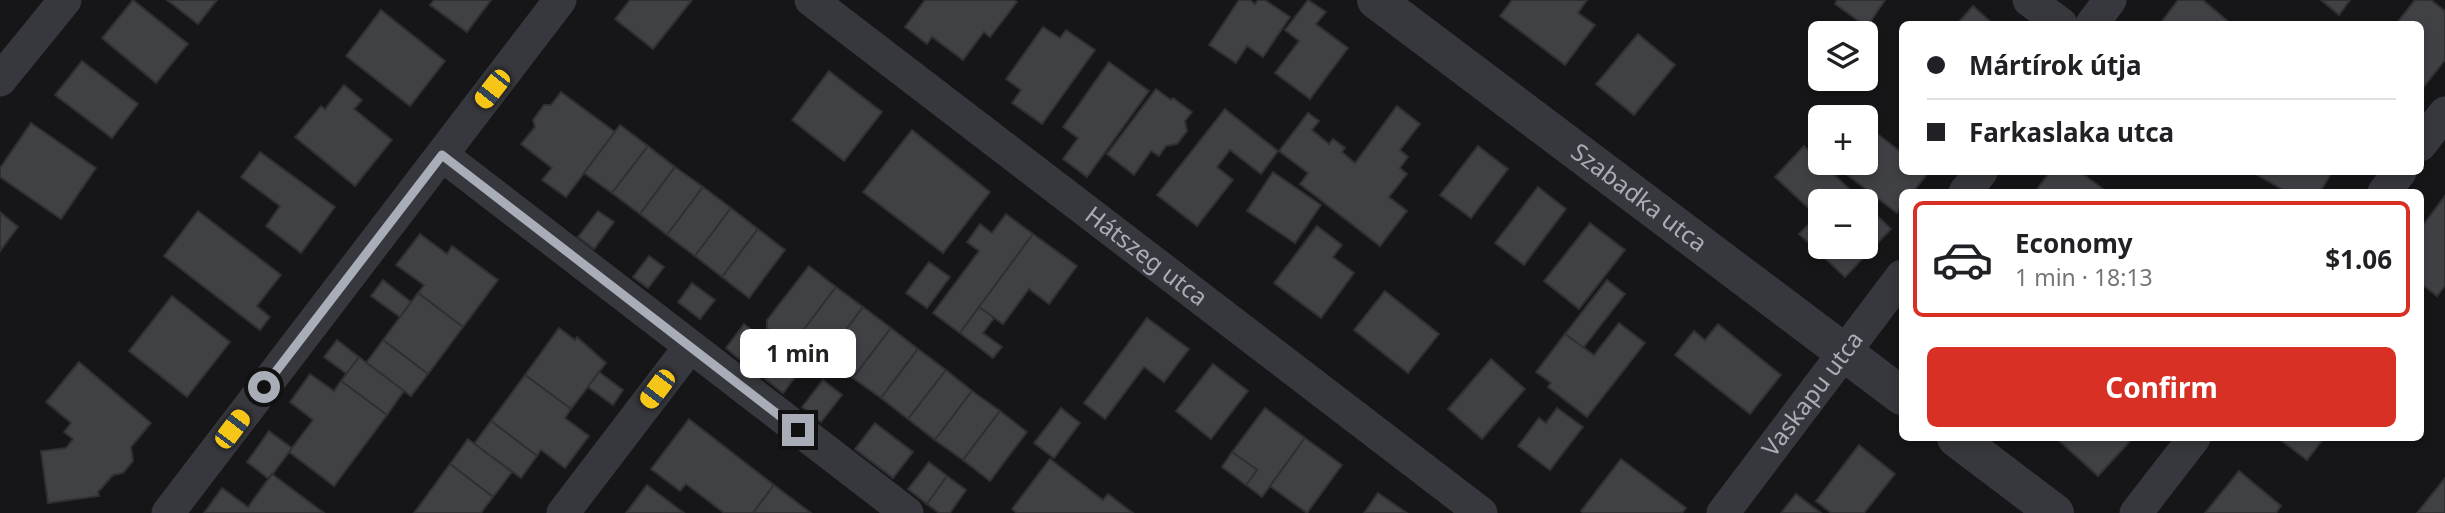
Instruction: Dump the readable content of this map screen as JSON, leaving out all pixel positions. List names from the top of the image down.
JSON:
{
  "streets": {
    "street": ["Szabadka utca", "Hátszeg utca", "Vaskapu utca"]
  },
  "crossings": [
    ["Szabadka utca", "Vaskapu utca"]
  ],
  "page": {
    "map_buttons": ["+", "−"],
    "banner": ["Mártírok útja", "Farkaslaka utca"],
    "list": [
      {
        "name": "Economy",
        "note": "1 min · 18:13",
        "value": "$1.06"
      }
    ],
    "bubble": "1 min",
    "buttons": "Confirm"
  }
}
